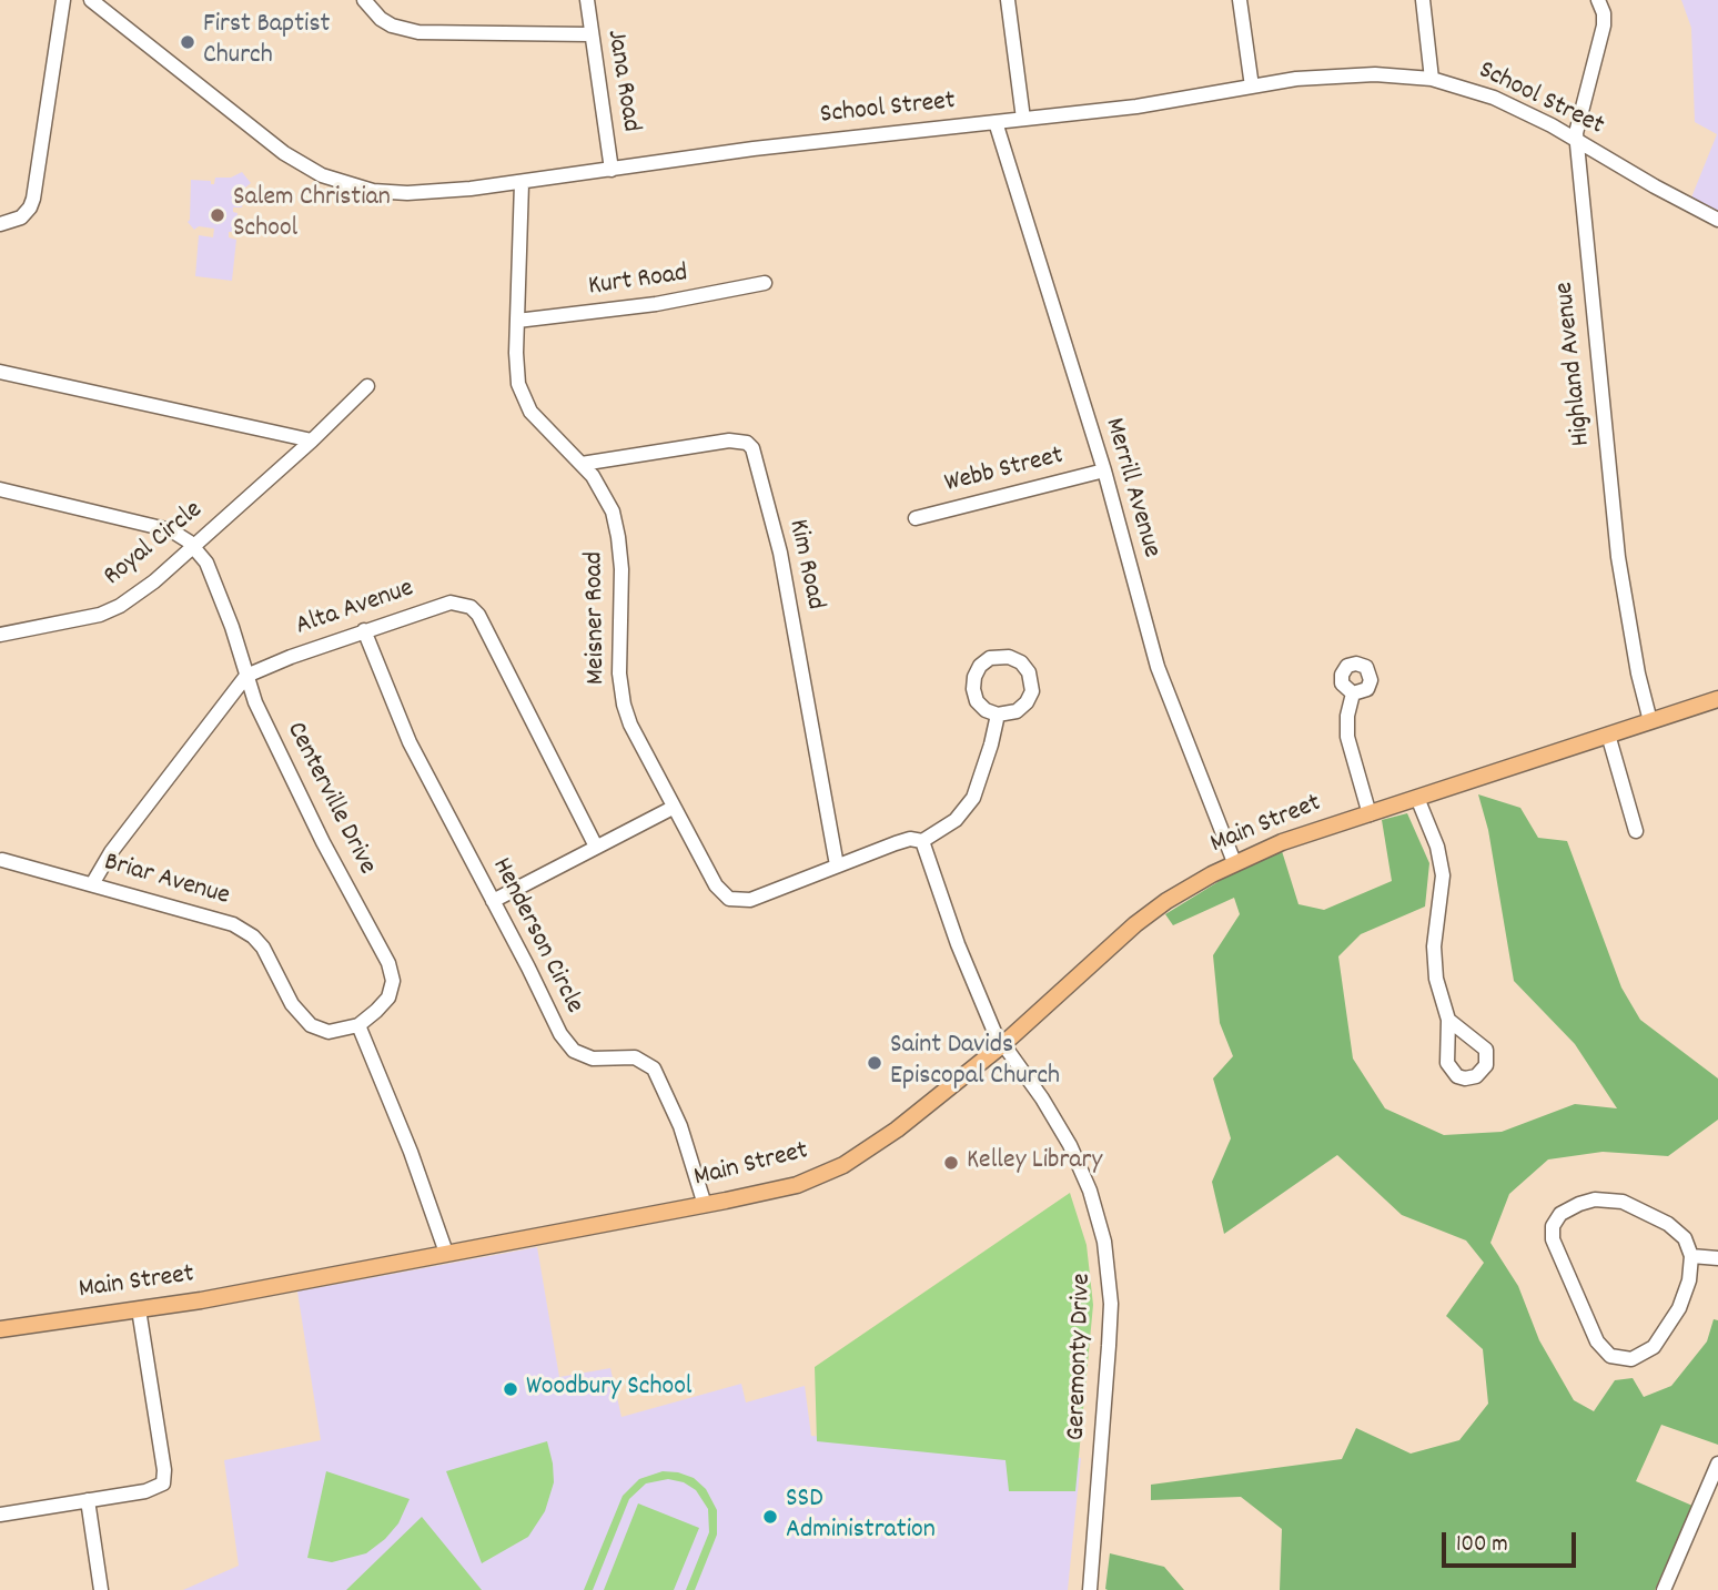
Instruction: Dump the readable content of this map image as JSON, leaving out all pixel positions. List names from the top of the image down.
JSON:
{
  "streets": {
    "main road": ["Main Street"],
    "street": [
      "Jana Road",
      "School Street",
      "Kurt Road",
      "Highland Avenue",
      "Webb Street",
      "Merrill Avenue",
      "Royal Circle",
      "Kim Road",
      "Alta Avenue",
      "Meisner Road",
      "Centerville Drive",
      "Briar Avenue",
      "Henderson Circle",
      "Geremonty Drive"
    ]
  },
  "crossings": [
    ["Jana Road", "School Street"],
    ["School Street", "Highland Avenue"],
    ["School Street", "Merrill Avenue"],
    ["School Street", "Meisner Road"],
    ["Kurt Road", "Meisner Road"],
    ["Highland Avenue", "Main Street"],
    ["Webb Street", "Merrill Avenue"],
    ["Merrill Avenue", "Main Street"],
    ["Royal Circle", "Centerville Drive"],
    ["Kim Road", "Meisner Road"],
    ["Alta Avenue", "Centerville Drive"],
    ["Alta Avenue", "Briar Avenue"],
    ["Alta Avenue", "Henderson Circle"],
    ["Meisner Road", "Geremonty Drive"],
    ["Centerville Drive", "Briar Avenue"],
    ["Main Street", "Henderson Circle"],
    ["Main Street", "Geremonty Drive"]
  ],
  "places": [
    "First Baptist Church",
    "Salem Christian School",
    "Saint Davids Episcopal Church",
    "Kelley Library",
    "Woodbury School",
    "SSD Administration"
  ],
  "scale_bar": "100 m"
}
